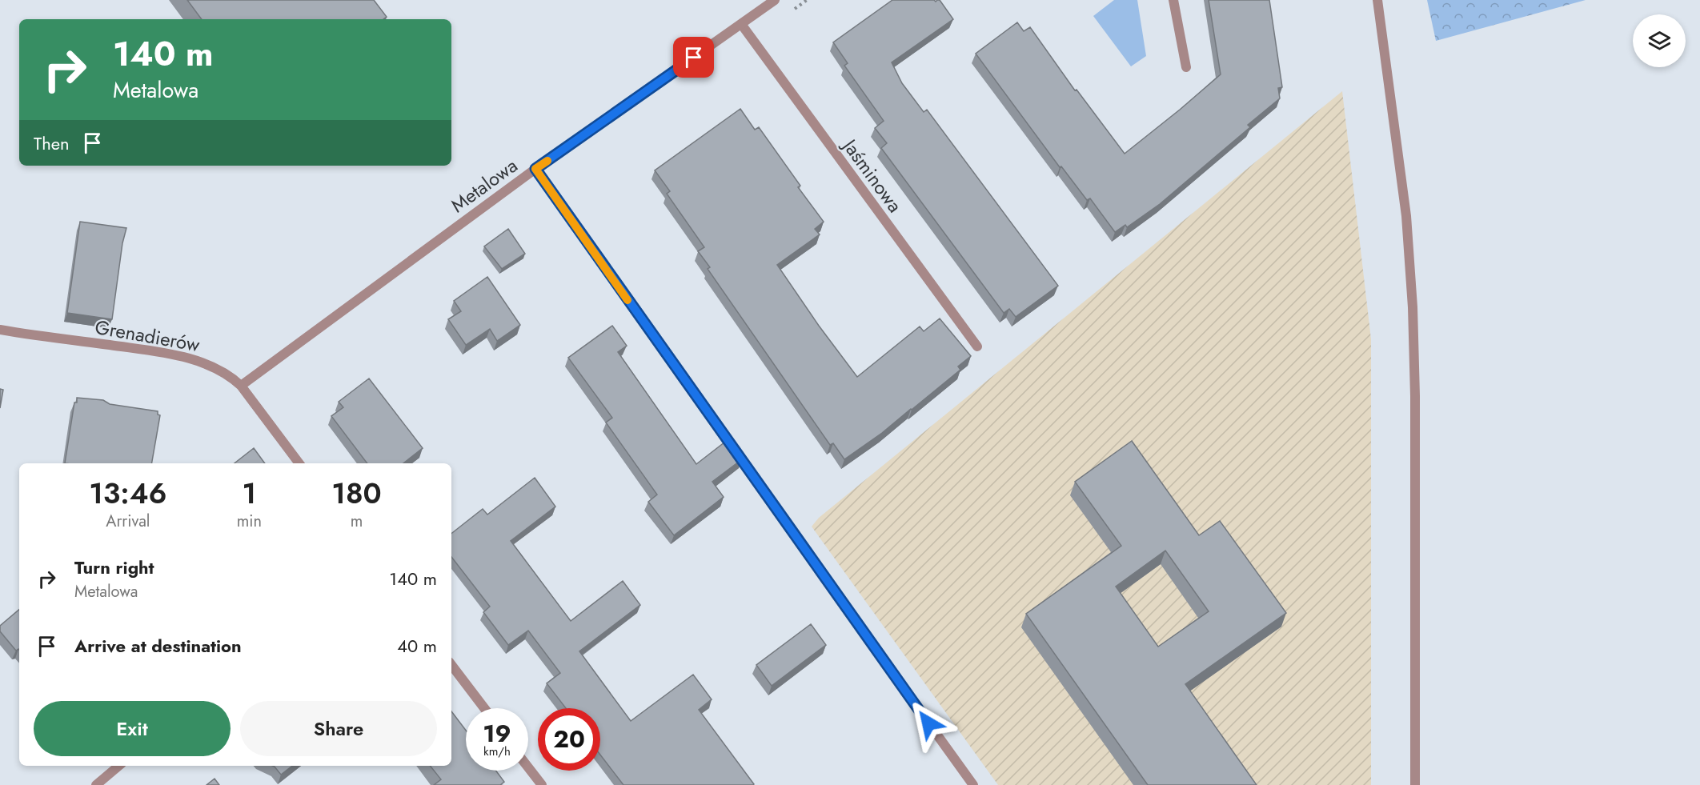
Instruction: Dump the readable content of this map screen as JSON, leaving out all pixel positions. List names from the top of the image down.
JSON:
{
  "streets": {
    "street": ["Jaśminowa", "Metalowa", "Grenadierów"]
  },
  "crossings": [
    ["Jaśminowa", "Metalowa"],
    ["Metalowa", "Grenadierów"]
  ],
  "page": {
    "turn": ["140 m", "Metalowa"],
    "then": "Then",
    "eta": [
      "13:46",
      "Arrival",
      "1",
      "min",
      "180",
      "m"
    ],
    "list": [
      {
        "name": "Turn right",
        "note": "Metalowa",
        "value": "140 m"
      },
      {
        "name": "Arrive at destination",
        "value": "40 m"
      }
    ],
    "buttons": ["Exit", "Share"],
    "speed": "19 km/h",
    "limit": "20"
  }
}
